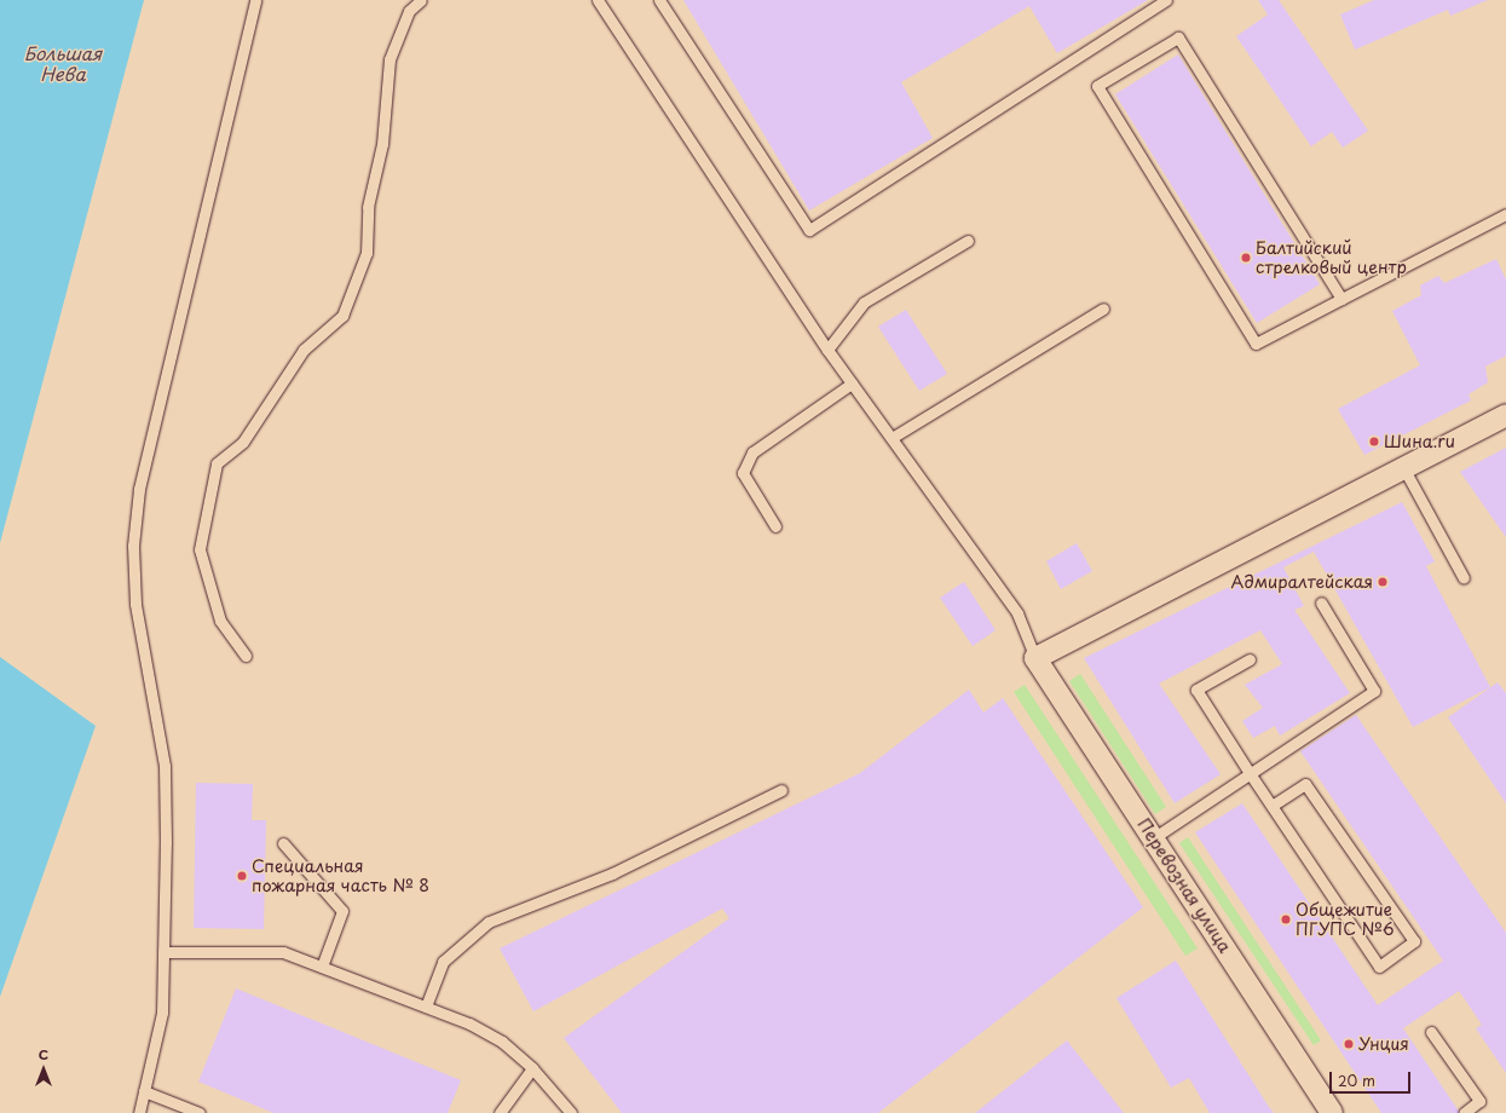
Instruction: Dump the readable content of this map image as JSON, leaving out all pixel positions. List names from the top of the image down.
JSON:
{
  "streets": {
    "street": ["Перевозная улица"]
  },
  "water": ["Большая Нева"],
  "places": [
    "Балтийский стрелковый центр",
    "Шина.ru",
    "Адмиралтейская",
    "Специальная пожарная часть № 8",
    "Общежитие ПГУПС №6",
    "Унция"
  ],
  "scale_bar": "20 m",
  "north": "top"
}
